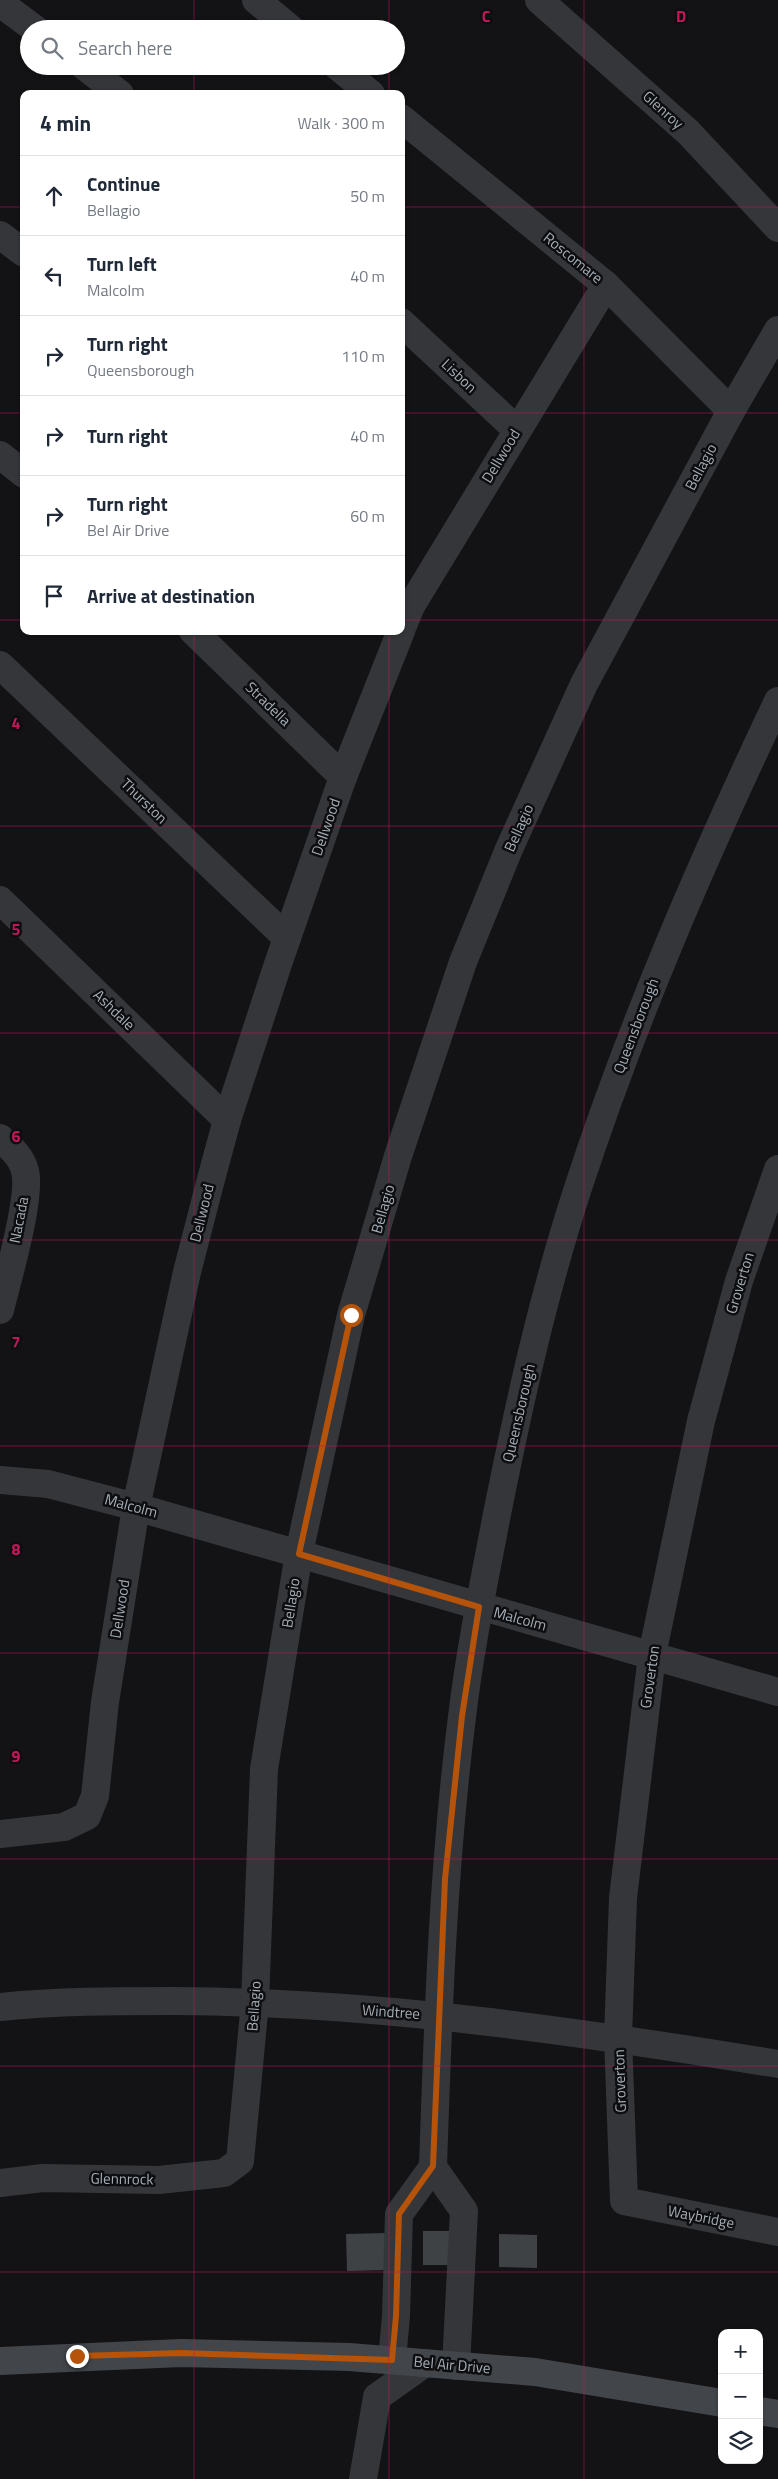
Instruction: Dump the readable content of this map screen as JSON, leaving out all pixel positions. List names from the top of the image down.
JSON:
{
  "streets": {
    "street": [
      "Glenroy",
      "Roscomare",
      "Lisbon",
      "Dellwood",
      "Bellagio",
      "Stradella",
      "Thurston",
      "Ashdale",
      "Queensborough",
      "Nacada",
      "Groverton",
      "Malcolm",
      "Windtree",
      "Glennrock",
      "Waybridge",
      "Bel Air Drive"
    ]
  },
  "crossings": [
    ["Roscomare", "Dellwood"],
    ["Roscomare", "Bellagio"],
    ["Lisbon", "Dellwood"],
    ["Dellwood", "Stradella"],
    ["Dellwood", "Thurston"],
    ["Dellwood", "Ashdale"],
    ["Dellwood", "Malcolm"],
    ["Bellagio", "Malcolm"],
    ["Bellagio", "Windtree"],
    ["Bellagio", "Glennrock"],
    ["Queensborough", "Malcolm"],
    ["Queensborough", "Windtree"],
    ["Groverton", "Malcolm"],
    ["Groverton", "Windtree"],
    ["Groverton", "Waybridge"]
  ],
  "page": {
    "search": "Search here",
    "heading": ["4 min", "Walk · 300 m"],
    "list": [
      ["Continue", "Bellagio", "50 m"],
      ["Turn left", "Malcolm", "40 m"],
      ["Turn right", "Queensborough", "110 m"],
      ["Turn right", "40 m"],
      ["Turn right", "Bel Air Drive", "60 m"],
      "Arrive at destination"
    ],
    "map_buttons": ["+", "−"]
  },
  "grid": {
    "columns": ["C", "D"],
    "rows": [
      "4",
      "5",
      "6",
      "7",
      "8",
      "9"
    ]
  }
}
